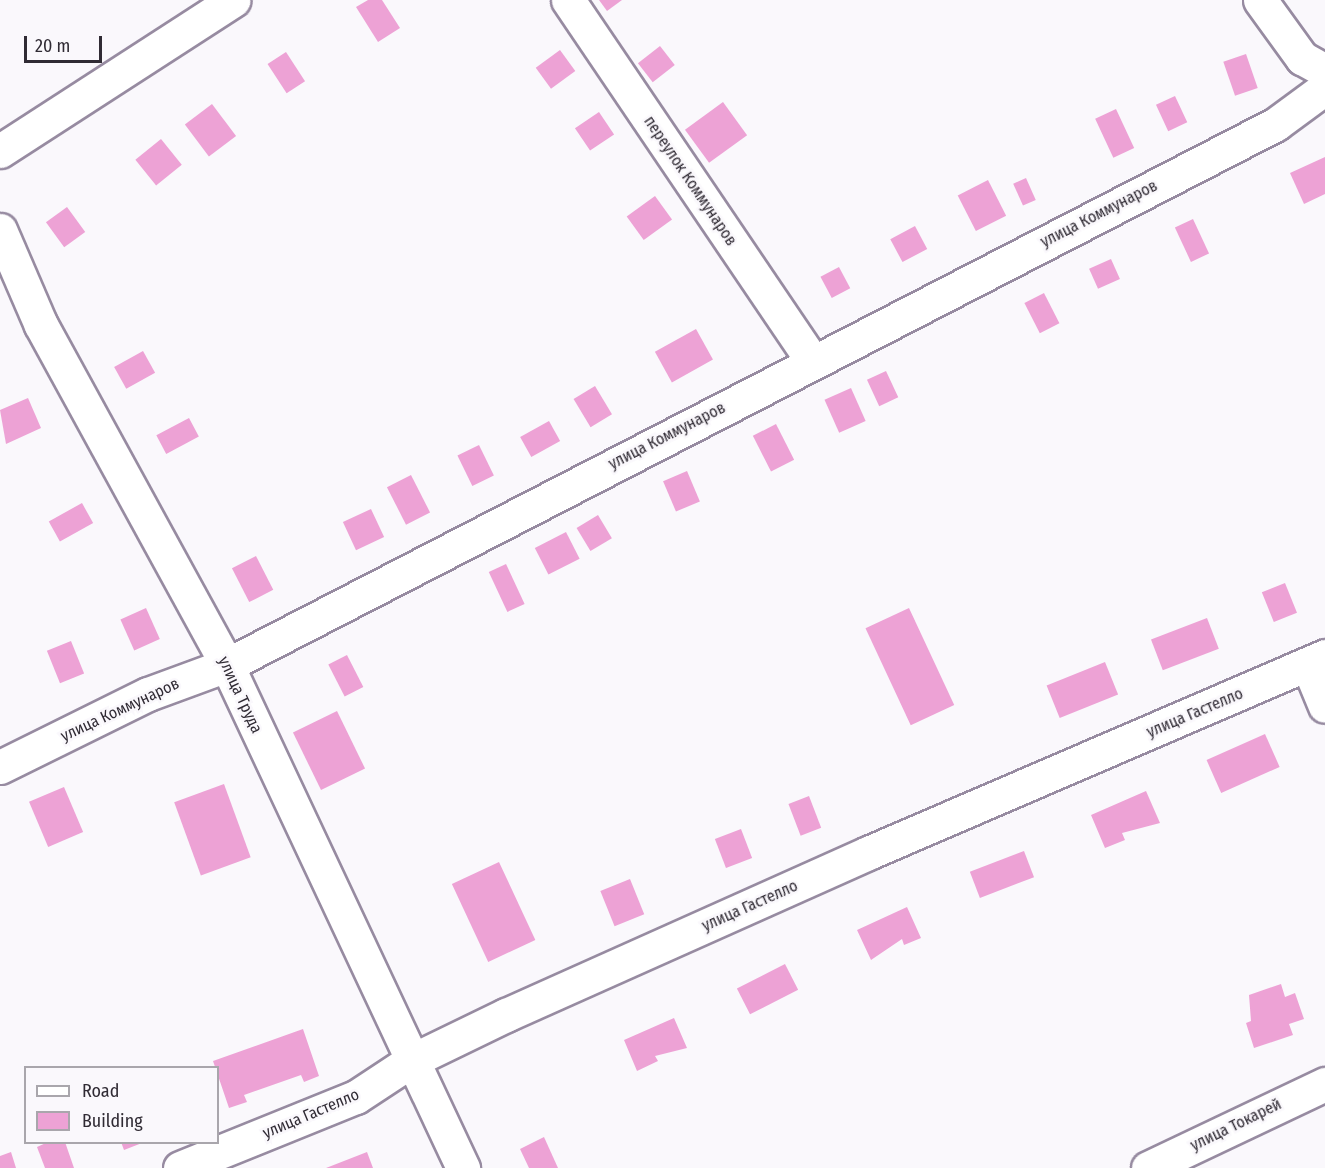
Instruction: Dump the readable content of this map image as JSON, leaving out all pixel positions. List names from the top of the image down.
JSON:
{
  "streets": {
    "street": [
      "переулок Коммунаров",
      "улица Коммунаров",
      "улица Труда",
      "улица Гастелло",
      "улица Токарей"
    ]
  },
  "crossings": [
    ["переулок Коммунаров", "улица Коммунаров"],
    ["улица Коммунаров", "улица Труда"],
    ["улица Труда", "улица Гастелло"]
  ],
  "legend": ["Road", "Building"],
  "scale_bar": "20 m"
}
